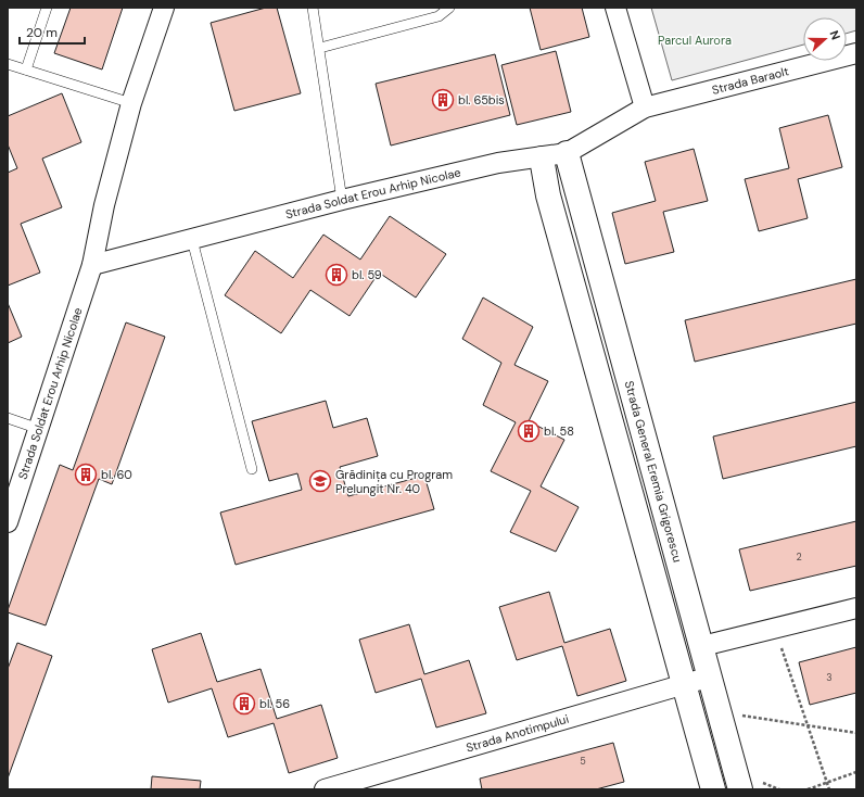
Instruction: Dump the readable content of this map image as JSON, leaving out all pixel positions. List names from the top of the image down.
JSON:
{
  "streets": {
    "street": [
      "Strada Baraolt",
      "Strada Soldat Erou Arhip Nicolae",
      "Strada General Eremia Grigorescu",
      "Strada Anotimpului"
    ]
  },
  "crossings": [
    ["Strada Baraolt", "Strada Soldat Erou Arhip Nicolae"],
    ["Strada Soldat Erou Arhip Nicolae", "Strada General Eremia Grigorescu"],
    ["Strada General Eremia Grigorescu", "Strada Anotimpului"]
  ],
  "parks": ["Parcul Aurora"],
  "places": {
    "building": [
      "bl. 65bis",
      "bl. 59",
      "bl. 58",
      "bl. 60",
      "bl. 56"
    ],
    "school or university": ["Grădinița cu Program Prelungit Nr. 40"]
  },
  "house_numbers": ["2", "3", "5"],
  "scale_bar": "20 m",
  "north": "right"
}
